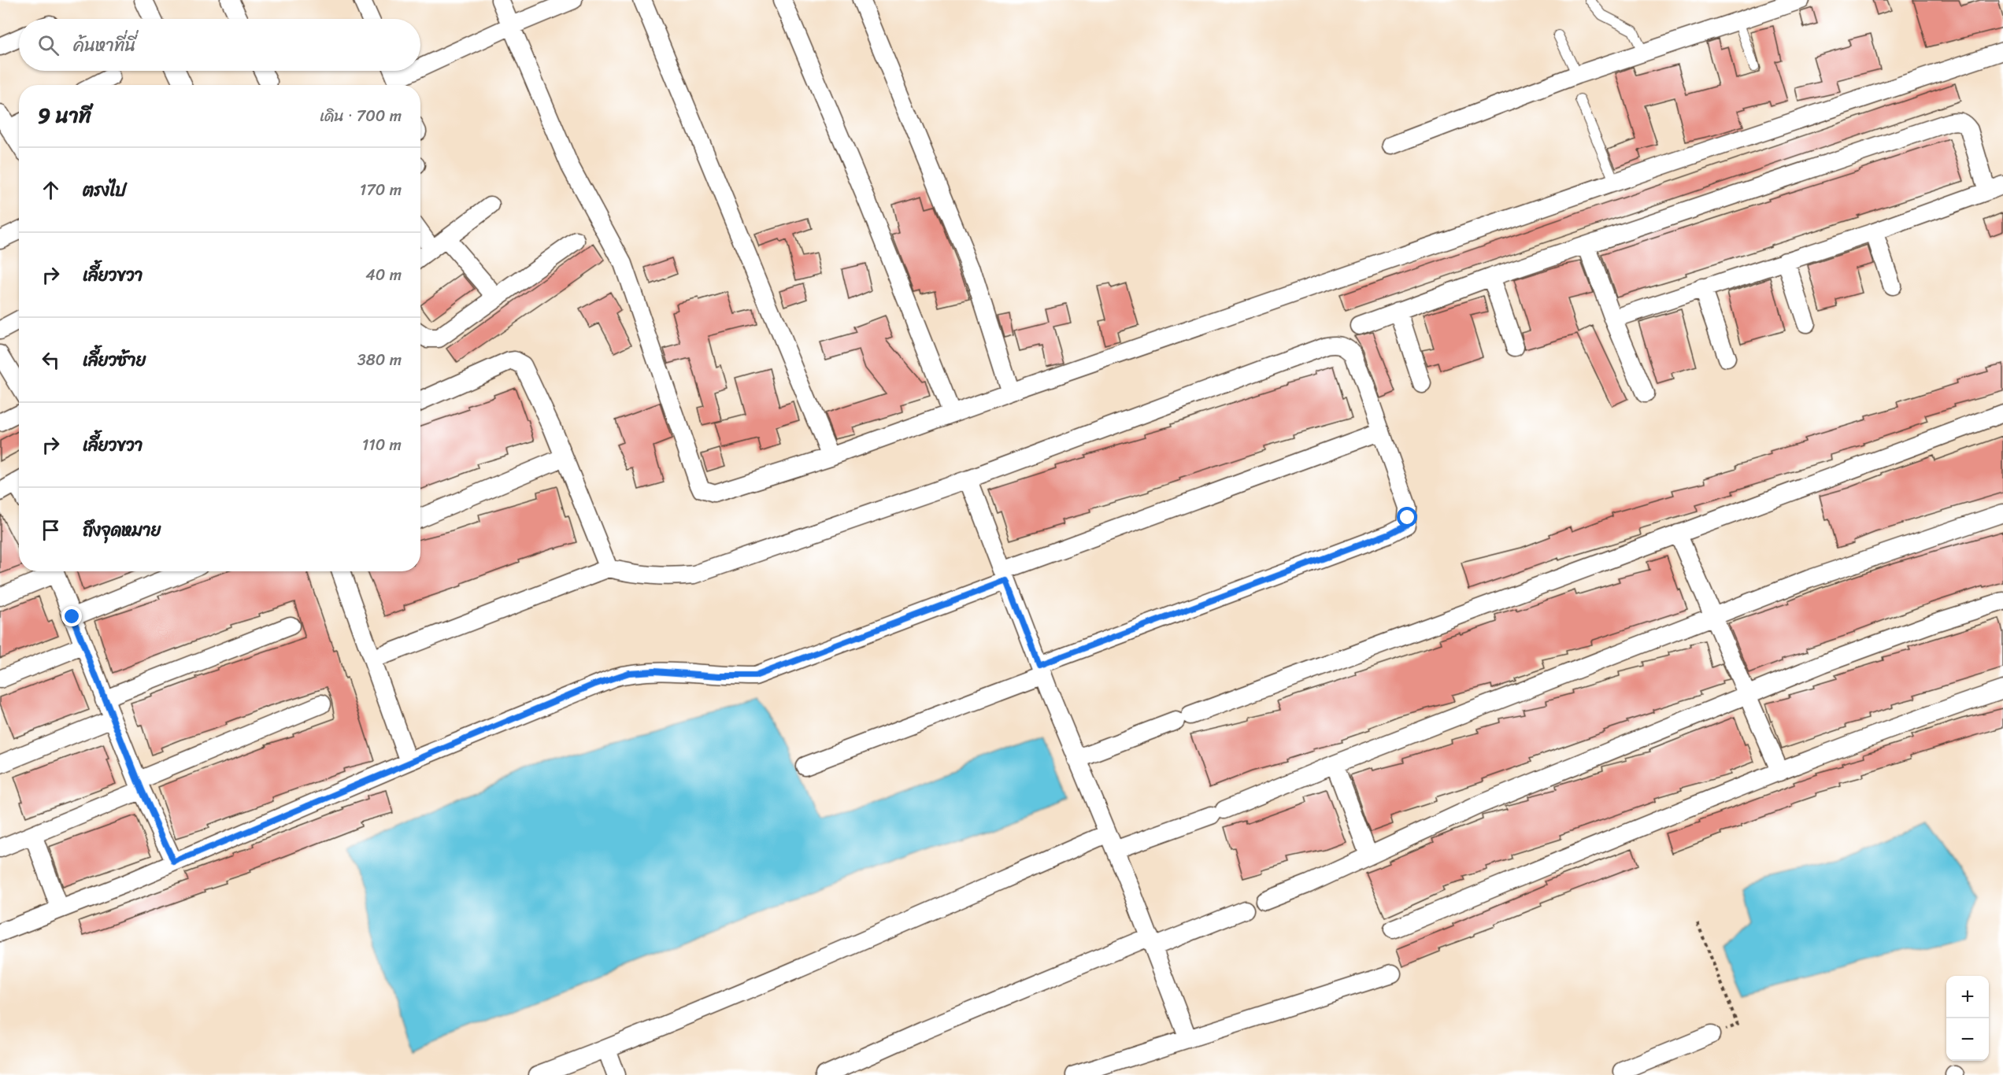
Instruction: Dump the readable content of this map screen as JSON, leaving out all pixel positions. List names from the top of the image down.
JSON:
{
  "page": {
    "search": "ค้นหาที่นี่",
    "heading": ["9 นาที", "เดิน · 700 m"],
    "list": [
      ["ตรงไป", "170 m"],
      ["เลี้ยวขวา", "40 m"],
      ["เลี้ยวซ้าย", "380 m"],
      ["เลี้ยวขวา", "110 m"],
      "ถึงจุดหมาย"
    ],
    "map_buttons": ["+", "−"]
  }
}
